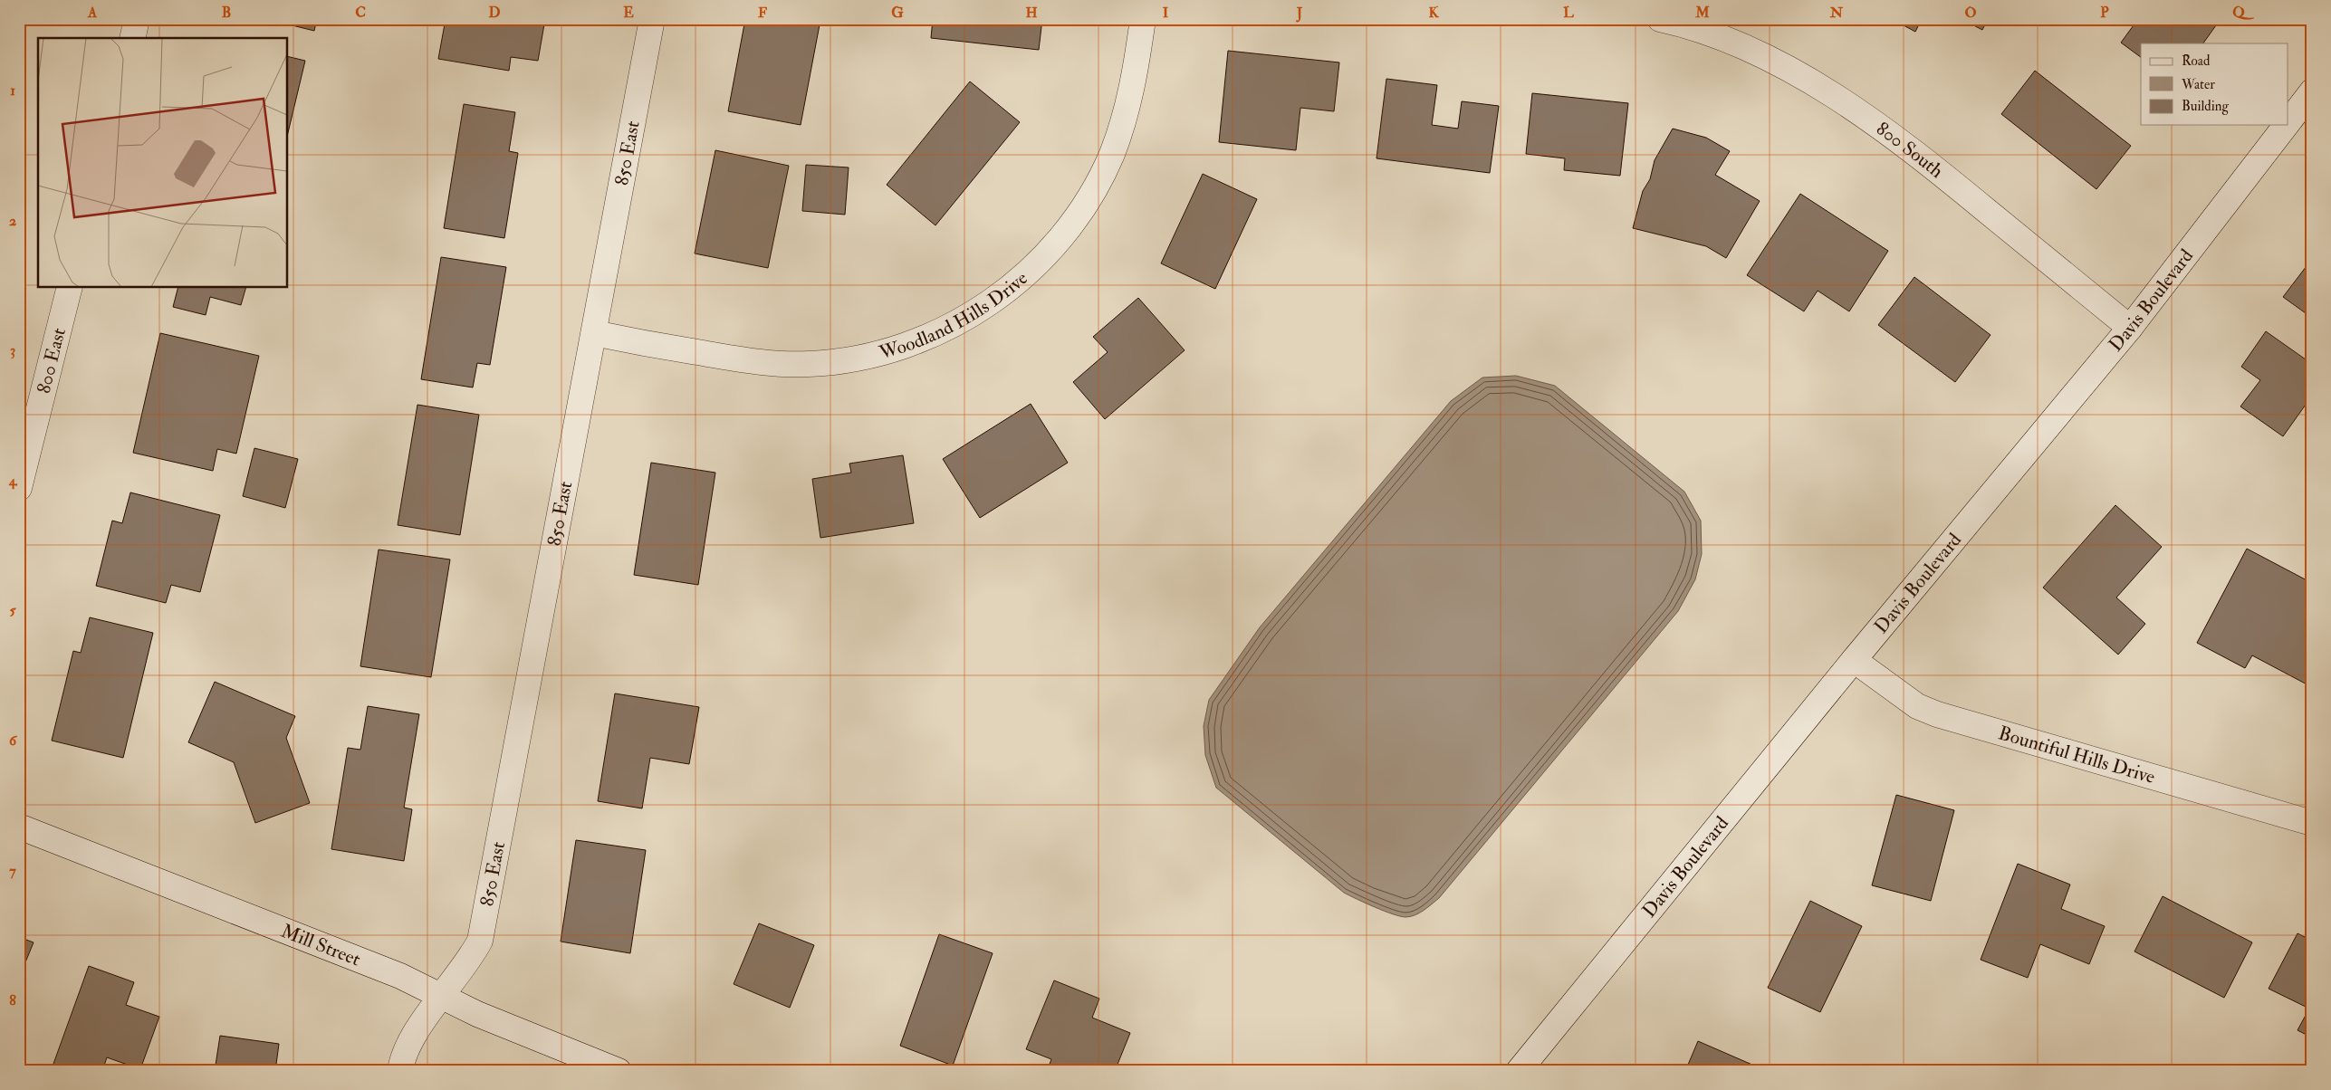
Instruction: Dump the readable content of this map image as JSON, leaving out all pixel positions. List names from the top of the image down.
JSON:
{
  "streets": {
    "street": [
      "800 South",
      "850 East",
      "Davis Boulevard",
      "Woodland Hills Drive",
      "800 East",
      "Bountiful Hills Drive",
      "Mill Street"
    ]
  },
  "crossings": [
    ["800 South", "Davis Boulevard"],
    ["850 East", "Woodland Hills Drive"],
    ["850 East", "Mill Street"],
    ["Davis Boulevard", "Bountiful Hills Drive"]
  ],
  "legend": ["Road", "Water", "Building"],
  "grid": {
    "columns": [
      "A",
      "B",
      "C",
      "D",
      "E",
      "F",
      "G",
      "H",
      "I",
      "J",
      "K",
      "L",
      "M",
      "N",
      "O",
      "P",
      "Q"
    ],
    "rows": [
      "1",
      "2",
      "3",
      "4",
      "5",
      "6",
      "7",
      "8"
    ]
  }
}
